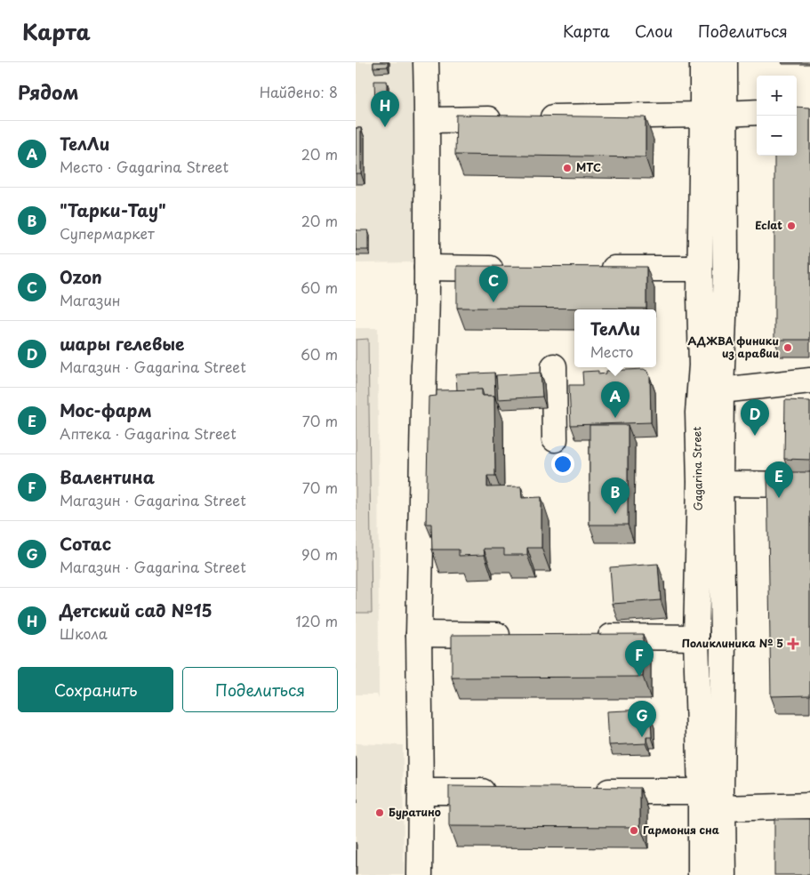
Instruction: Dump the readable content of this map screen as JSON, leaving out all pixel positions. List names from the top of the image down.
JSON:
{
  "streets": {
    "main road": ["Gagarina Street"]
  },
  "places": {
    "other": [
      "МТС",
      "Eclat",
      "АДЖВА финики из аравии",
      "Буратино",
      "Гармония сна"
    ],
    "health": ["Поликлиника № 5"]
  },
  "page": {
    "header": "Карта",
    "nav": ["Карта", "Слои", "Поделиться"],
    "heading": ["Рядом", "Найдено: 8"],
    "map_buttons": ["+", "−"],
    "pins": [
      "H",
      "C",
      "A",
      "D",
      "E",
      "B",
      "F",
      "G"
    ],
    "list": [
      {
        "mark": "A",
        "name": "ТелЛи",
        "note": "Место · Gagarina Street",
        "value": "20 m"
      },
      {
        "mark": "B",
        "name": "\"Тарки-Тау\"",
        "note": "Супермаркет",
        "value": "20 m"
      },
      {
        "mark": "C",
        "name": "Ozon",
        "note": "Магазин",
        "value": "60 m"
      },
      {
        "mark": "D",
        "name": "шары гелевые",
        "note": "Магазин · Gagarina Street",
        "value": "60 m"
      },
      {
        "mark": "E",
        "name": "Мос-фарм",
        "note": "Аптека · Gagarina Street",
        "value": "70 m"
      },
      {
        "mark": "F",
        "name": "Валентина",
        "note": "Магазин · Gagarina Street",
        "value": "70 m"
      },
      {
        "mark": "G",
        "name": "Сотас",
        "note": "Магазин · Gagarina Street",
        "value": "90 m"
      },
      {
        "mark": "H",
        "name": "Детский сад №15",
        "note": "Школа",
        "value": "120 m"
      }
    ],
    "popup": ["ТелЛи", "Место"],
    "buttons": ["Сохранить", "Поделиться"]
  }
}
